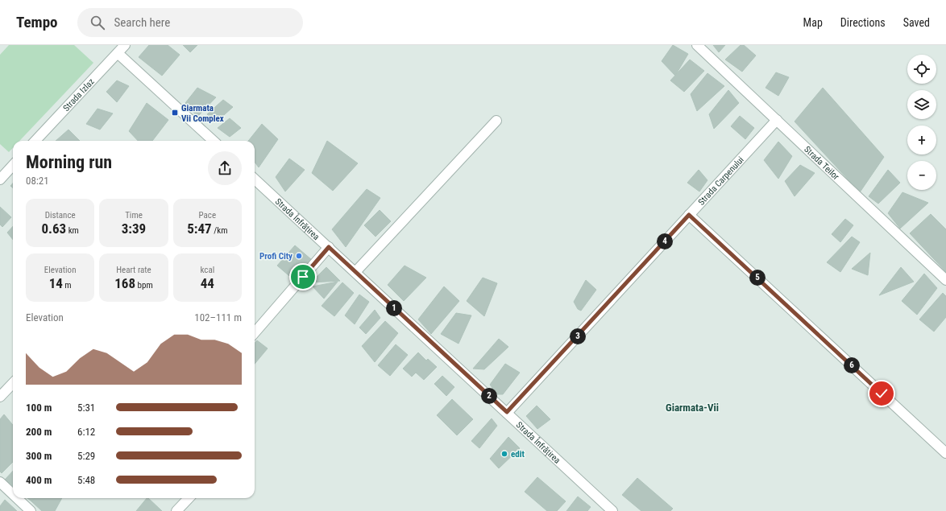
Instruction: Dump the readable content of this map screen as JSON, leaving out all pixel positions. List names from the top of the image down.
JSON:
{
  "streets": {
    "street": [
      "Strada Izlaz",
      "Strada Teilor",
      "Strada Carpenului",
      "Strada Înfrățirea"
    ]
  },
  "crossings": [
    ["Strada Teilor", "Strada Carpenului"],
    ["Strada Carpenului", "Strada Înfrățirea"]
  ],
  "districts": ["Giarmata-Vii"],
  "places": {
    "transit": ["Giarmata Vii Complex"],
    "other": ["Profi City", "edit"]
  },
  "page": {
    "header": "Tempo",
    "search": "Search here",
    "nav": ["Map", "Directions", "Saved"],
    "map_buttons": ["+", "−"],
    "heading": ["Morning run", "08:21"],
    "stats": [
      ["Distance", "0.63 km"],
      ["Time", "3:39"],
      ["Pace", "5:47 /km"],
      ["Elevation", "14 m"],
      ["Heart rate", "168 bpm"],
      ["kcal", "44"]
    ],
    "pins": [
      "4",
      "5",
      "1",
      "3",
      "6",
      "2"
    ],
    "chart": ["Elevation", "102–111 m"],
    "list": [
      {
        "name": "100 m",
        "note": "5:31"
      },
      {
        "name": "200 m",
        "note": "6:12"
      },
      {
        "name": "300 m",
        "note": "5:29"
      },
      {
        "name": "400 m",
        "note": "5:48"
      }
    ]
  }
}
